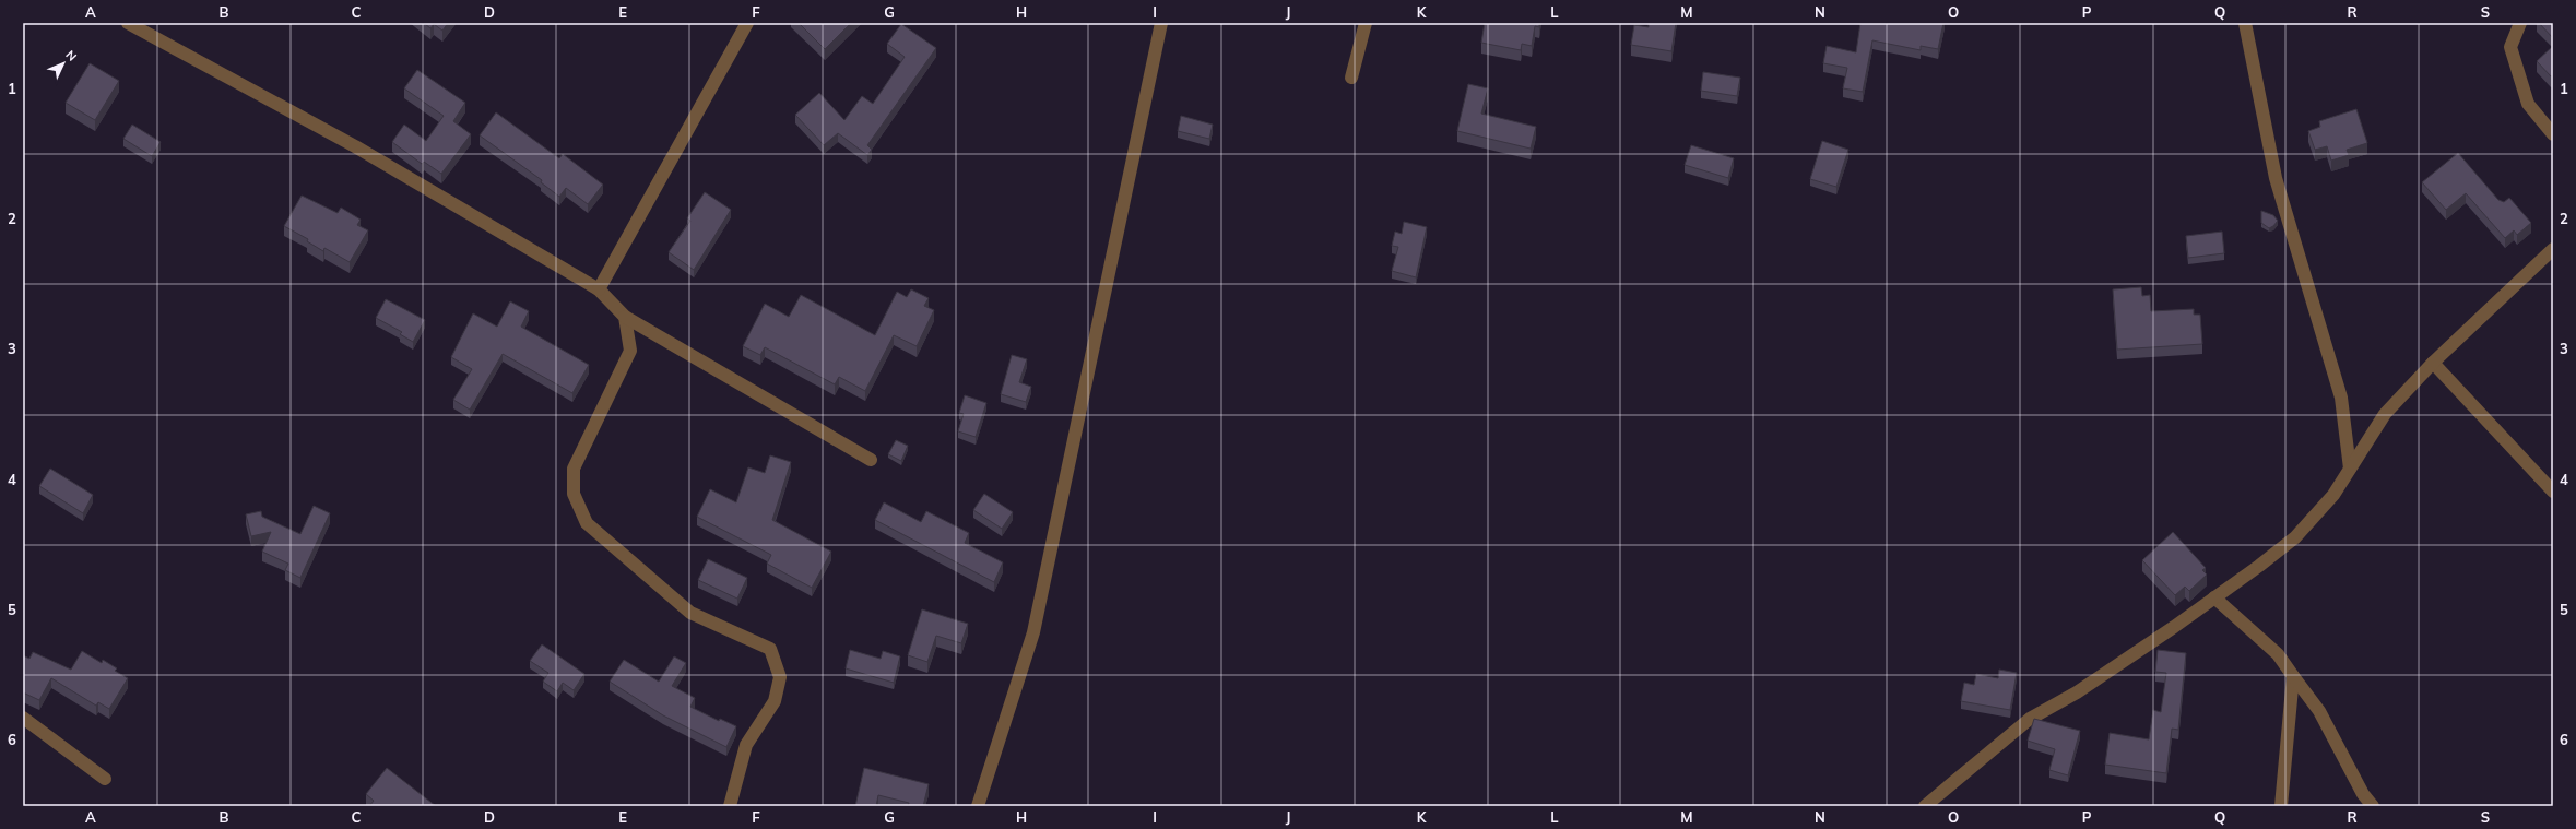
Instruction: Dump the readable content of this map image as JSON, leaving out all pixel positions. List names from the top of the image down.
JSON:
{
  "north": "top right",
  "grid": {
    "columns": [
      "A",
      "B",
      "C",
      "D",
      "E",
      "F",
      "G",
      "H",
      "I",
      "J",
      "K",
      "L",
      "M",
      "N",
      "O",
      "P",
      "Q",
      "R",
      "S"
    ],
    "rows": [
      "1",
      "2",
      "3",
      "4",
      "5",
      "6"
    ]
  }
}
